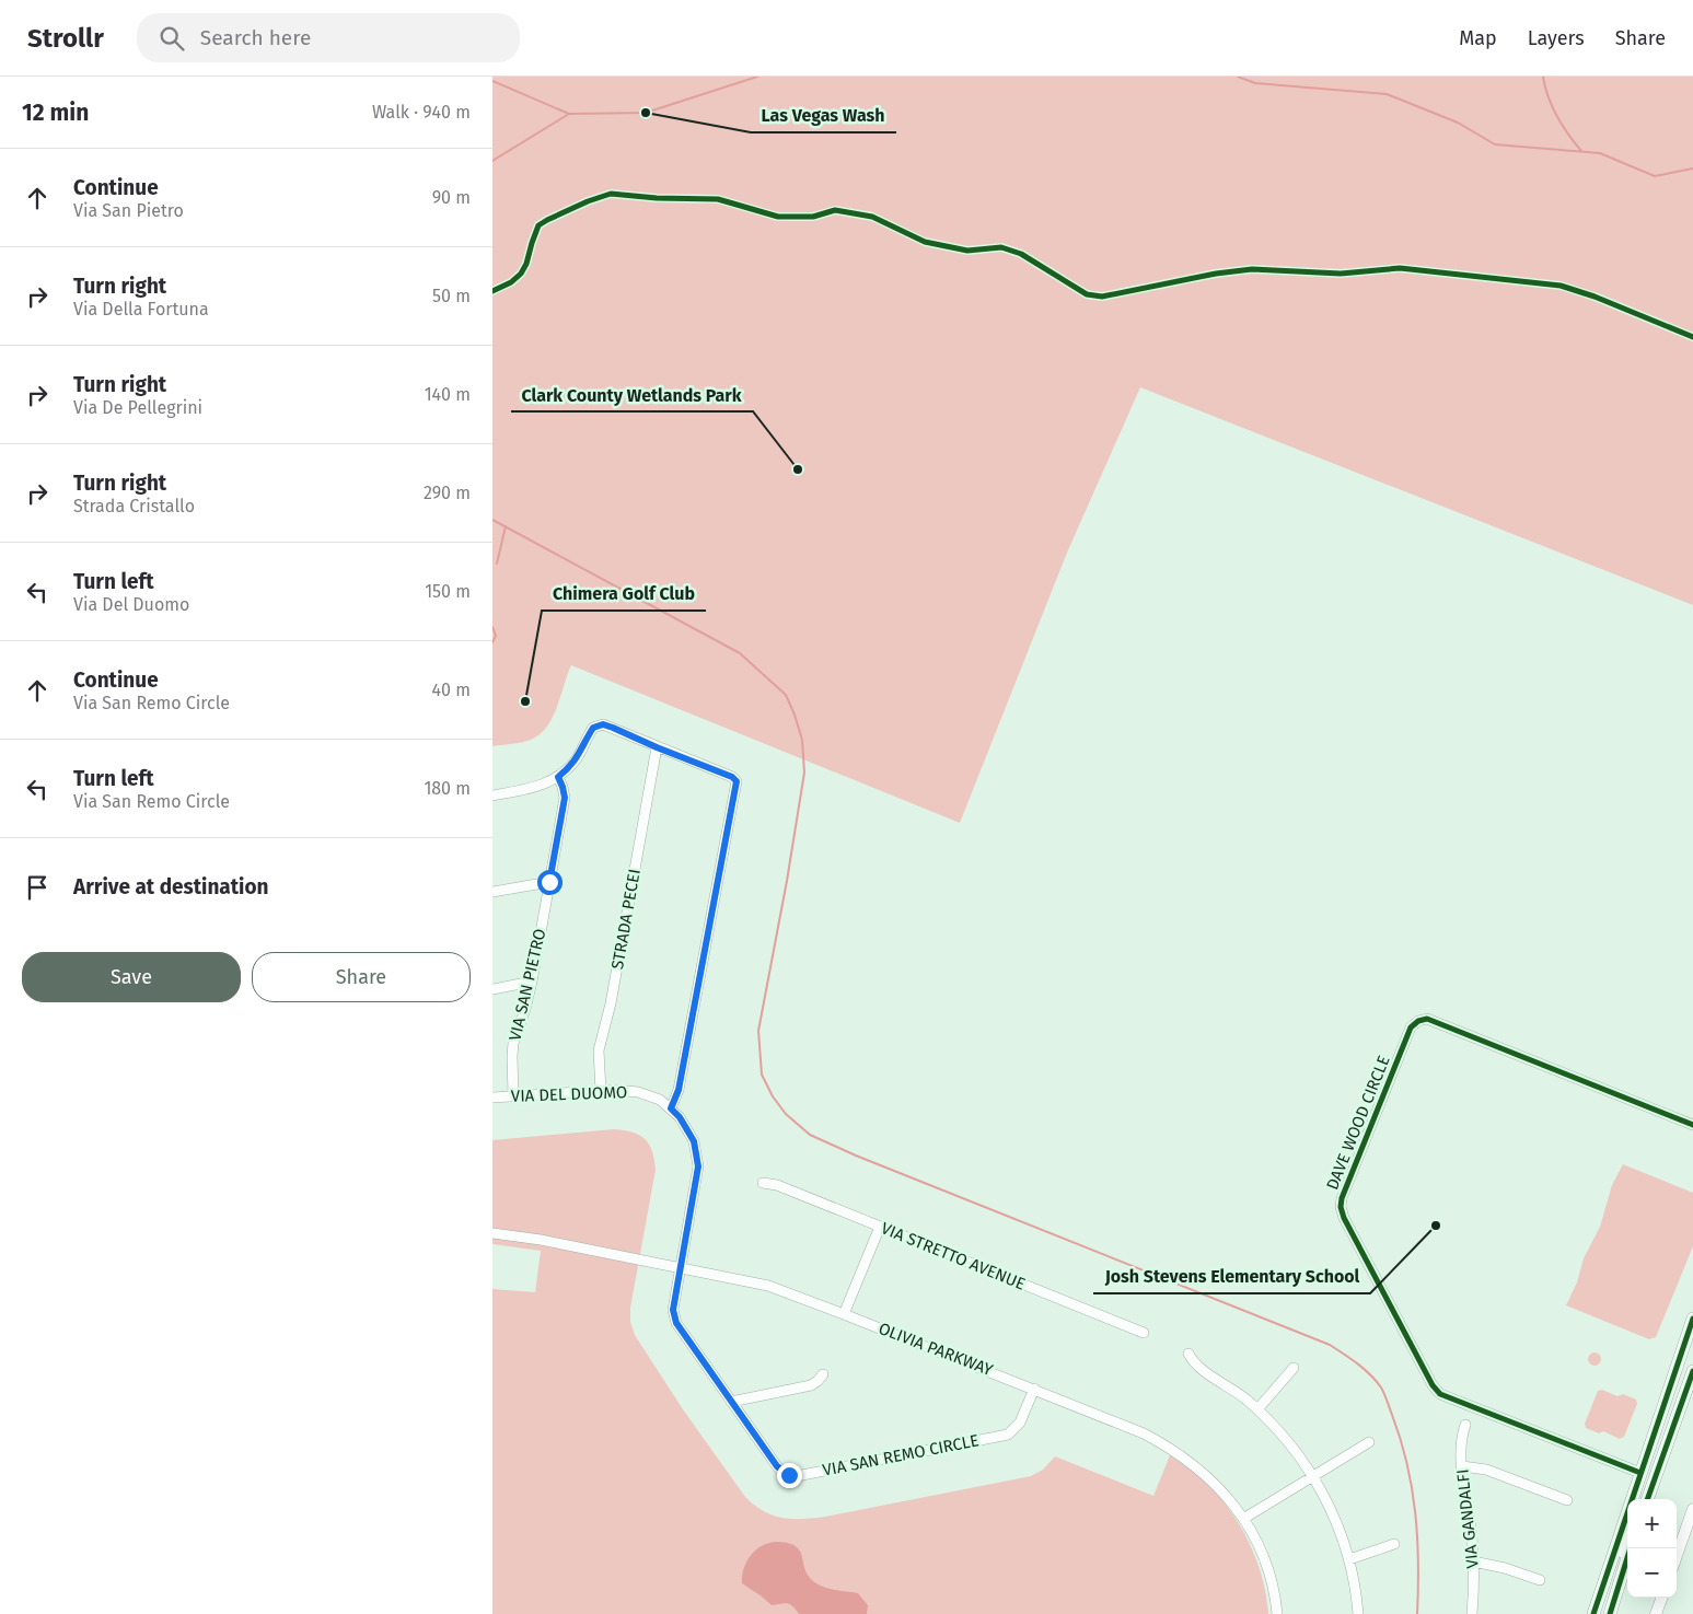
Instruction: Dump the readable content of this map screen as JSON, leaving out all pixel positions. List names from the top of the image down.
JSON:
{
  "streets": {
    "street": [
      "STRADA PECEI",
      "VIA SAN PIETRO",
      "VIA DEL DUOMO",
      "DAVE WOOD CIRCLE",
      "VIA STRETTO AVENUE",
      "OLIVIA PARKWAY",
      "VIA SAN REMO CIRCLE",
      "VIA GANDALFI"
    ]
  },
  "crossings": [
    ["STRADA PECEI", "VIA DEL DUOMO"],
    ["VIA SAN PIETRO", "VIA DEL DUOMO"],
    ["VIA DEL DUOMO", "OLIVIA PARKWAY"],
    ["VIA DEL DUOMO", "VIA SAN REMO CIRCLE"],
    ["OLIVIA PARKWAY", "VIA SAN REMO CIRCLE"]
  ],
  "places": [
    "Las Vegas Wash",
    "Clark County Wetlands Park",
    "Chimera Golf Club",
    "Josh Stevens Elementary School"
  ],
  "page": {
    "header": "Strollr",
    "search": "Search here",
    "nav": ["Map", "Layers", "Share"],
    "heading": ["12 min", "Walk · 940 m"],
    "list": [
      ["Continue", "Via San Pietro", "90 m"],
      ["Turn right", "Via Della Fortuna", "50 m"],
      ["Turn right", "Via De Pellegrini", "140 m"],
      ["Turn right", "Strada Cristallo", "290 m"],
      ["Turn left", "Via Del Duomo", "150 m"],
      ["Continue", "Via San Remo Circle", "40 m"],
      ["Turn left", "Via San Remo Circle", "180 m"],
      "Arrive at destination"
    ],
    "buttons": ["Save", "Share"],
    "map_buttons": ["+", "−"]
  }
}
